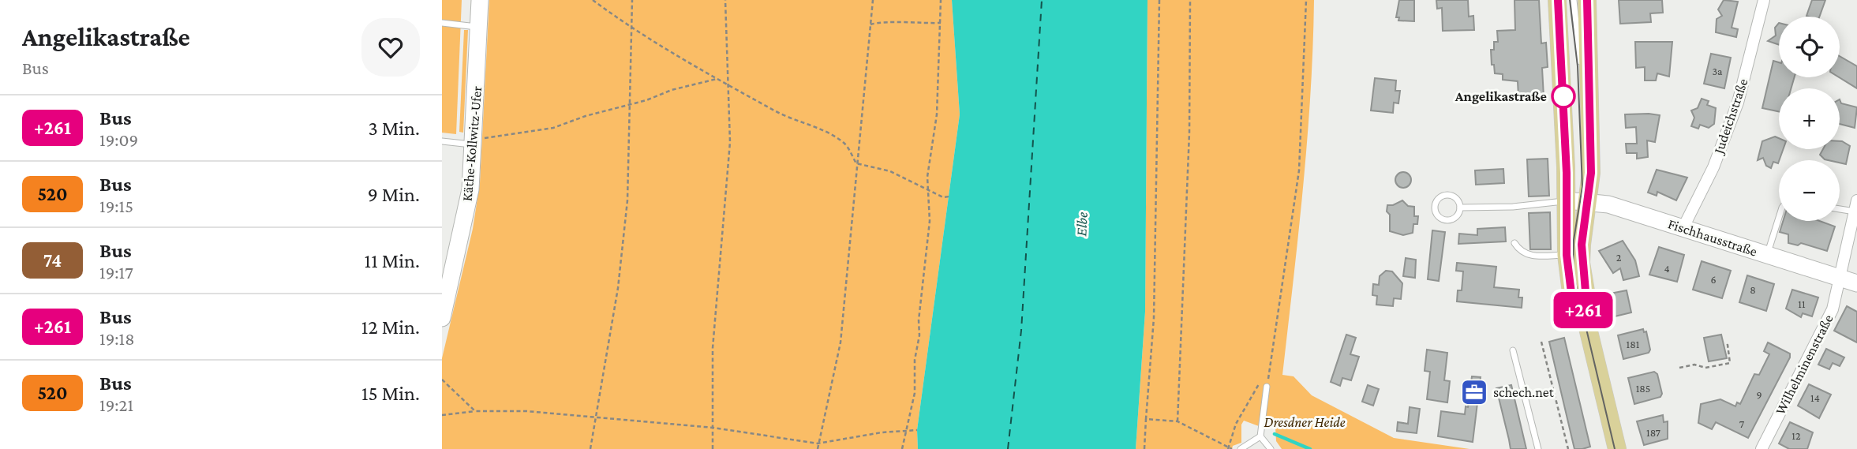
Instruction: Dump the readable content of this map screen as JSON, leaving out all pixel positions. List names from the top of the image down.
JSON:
{
  "streets": {
    "main road": ["Käthe-Kollwitz-Ufer", "Fischhausstraße"],
    "street": ["Judeichstraße", "Wilhelminenstraße"]
  },
  "crossings": [
    ["Judeichstraße", "Fischhausstraße"],
    ["Fischhausstraße", "Wilhelminenstraße"]
  ],
  "water": ["Elbe"],
  "parks": ["Dresdner Heide"],
  "places": {
    "other": ["Angelikastraße"],
    "office": ["schech.net"]
  },
  "lines": ["bus line +261"],
  "house_numbers": [
    "3a",
    "2",
    "4",
    "6",
    "8",
    "11",
    "181",
    "185",
    "9",
    "14",
    "7",
    "187",
    "12"
  ],
  "page": {
    "heading": ["Angelikastraße", "Bus"],
    "on_map": "+261",
    "map_buttons": ["+", "−"],
    "list": [
      {
        "mark": "+261",
        "name": "Bus",
        "note": "19:09",
        "value": "3 Min."
      },
      {
        "mark": "520",
        "name": "Bus",
        "note": "19:15",
        "value": "9 Min."
      },
      {
        "mark": "74",
        "name": "Bus",
        "note": "19:17",
        "value": "11 Min."
      },
      {
        "mark": "+261",
        "name": "Bus",
        "note": "19:18",
        "value": "12 Min."
      },
      {
        "mark": "520",
        "name": "Bus",
        "note": "19:21",
        "value": "15 Min."
      }
    ]
  }
}
